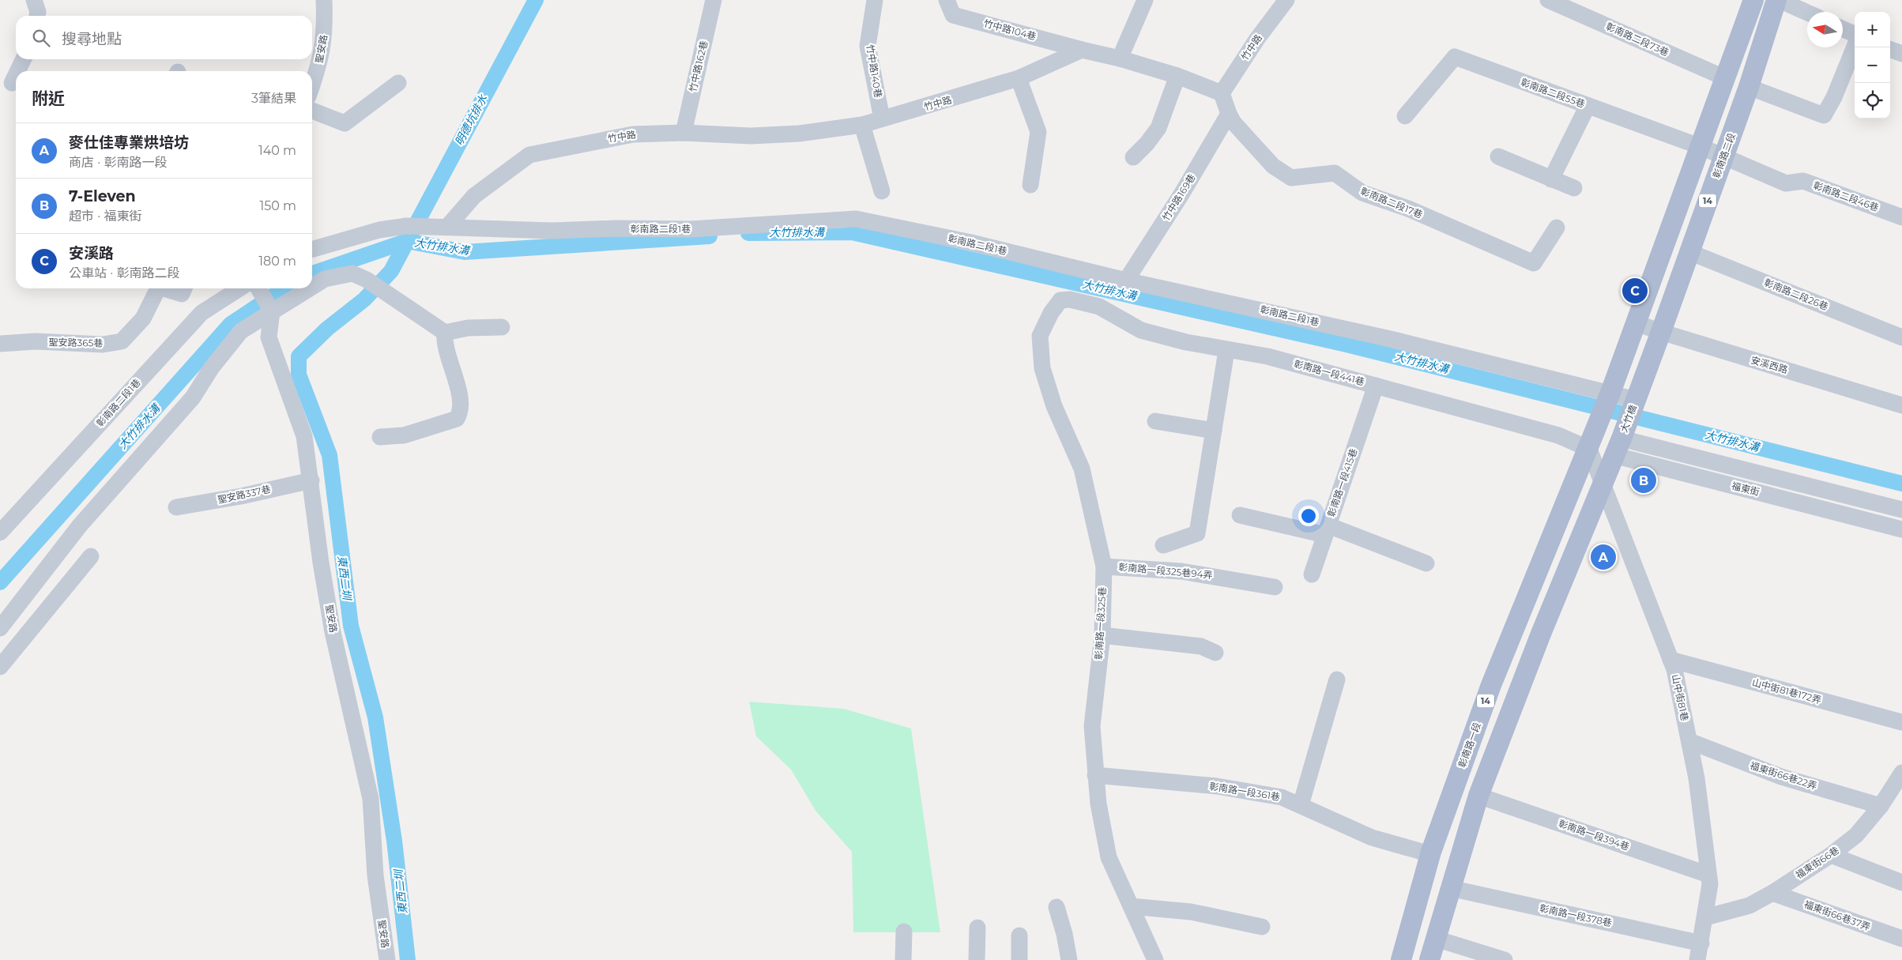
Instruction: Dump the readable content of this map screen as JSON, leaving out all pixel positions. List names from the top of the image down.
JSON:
{
  "streets": {
    "main road": [
      "彰南路二段",
      "14",
      "大竹橋",
      "福東街",
      "彰南路一段"
    ],
    "street": [
      "竹中路104巷",
      "彰南路二段73巷",
      "竹中路",
      "聖安路",
      "竹中路162巷",
      "竹中路140巷",
      "彰南路二段55巷",
      "彰南路二段46巷",
      "竹中路169巷",
      "彰南路二段17巷",
      "彰南路二段1巷",
      "彰南路二段26巷",
      "聖安路365巷",
      "安溪西路",
      "彰南路一段441巷",
      "彰南路一段415巷",
      "聖安路337巷",
      "彰南路一段325巷94弄",
      "彰南路一段325巷",
      "山中街81巷172弄",
      "山中街81巷",
      "福東街66巷22弄",
      "彰南路一段361巷",
      "彰南路一段394巷",
      "福東街66巷",
      "彰南路一段378巷",
      "福東街66巷37弄"
    ]
  },
  "crossings": [
    ["竹中路104巷", "竹中路"],
    ["彰南路二段73巷", "14"],
    ["竹中路", "竹中路162巷"],
    ["竹中路", "竹中路140巷"],
    ["竹中路", "彰南路二段17巷"],
    ["竹中路", "彰南路二段1巷"],
    ["聖安路", "聖安路337巷"],
    ["彰南路二段55巷", "彰南路二段"],
    ["彰南路二段55巷", "彰南路二段46巷"],
    ["彰南路二段55巷", "14"],
    ["彰南路二段", "彰南路二段46巷"],
    ["彰南路二段", "彰南路二段1巷"],
    ["彰南路二段", "彰南路二段26巷"],
    ["彰南路二段", "安溪西路"],
    ["彰南路二段", "大竹橋"],
    ["竹中路169巷", "彰南路二段17巷"],
    ["竹中路169巷", "彰南路二段1巷"],
    ["14", "彰南路二段1巷"],
    ["14", "安溪西路"],
    ["14", "彰南路一段441巷"],
    ["14", "大竹橋"],
    ["14", "福東街"],
    ["14", "山中街81巷"],
    ["14", "彰南路一段"],
    ["14", "彰南路一段394巷"],
    ["14", "彰南路一段378巷"],
    ["彰南路二段1巷", "大竹橋"],
    ["彰南路一段441巷", "彰南路一段415巷"],
    ["彰南路一段441巷", "福東街"],
    ["彰南路一段441巷", "彰南路一段325巷"],
    ["彰南路一段441巷", "山中街81巷"],
    ["彰南路一段441巷", "彰南路一段"],
    ["大竹橋", "福東街"],
    ["福東街", "山中街81巷"],
    ["福東街", "彰南路一段"],
    ["彰南路一段325巷94弄", "彰南路一段325巷"],
    ["彰南路一段325巷", "彰南路一段361巷"],
    ["山中街81巷172弄", "山中街81巷"],
    ["山中街81巷", "彰南路一段"],
    ["山中街81巷", "福東街66巷22弄"],
    ["山中街81巷", "彰南路一段394巷"],
    ["山中街81巷", "福東街66巷"],
    ["山中街81巷", "彰南路一段378巷"],
    ["彰南路一段", "彰南路一段361巷"],
    ["福東街66巷22弄", "福東街66巷"],
    ["福東街66巷", "福東街66巷37弄"]
  ],
  "water": ["明德坑排水", "大竹排水溝", "東西二圳"],
  "north": "left",
  "page": {
    "map_buttons": ["+", "−"],
    "search": "搜尋地點",
    "heading": ["附近", "3筆結果"],
    "list": [
      {
        "mark": "A",
        "name": "麥仕佳專業烘培坊",
        "note": "商店 · 彰南路一段",
        "value": "140 m"
      },
      {
        "mark": "B",
        "name": "7-Eleven",
        "note": "超市 · 福東街",
        "value": "150 m"
      },
      {
        "mark": "C",
        "name": "安溪路",
        "note": "公車站 · 彰南路二段",
        "value": "180 m"
      }
    ],
    "pins": ["C", "B", "A"]
  }
}
